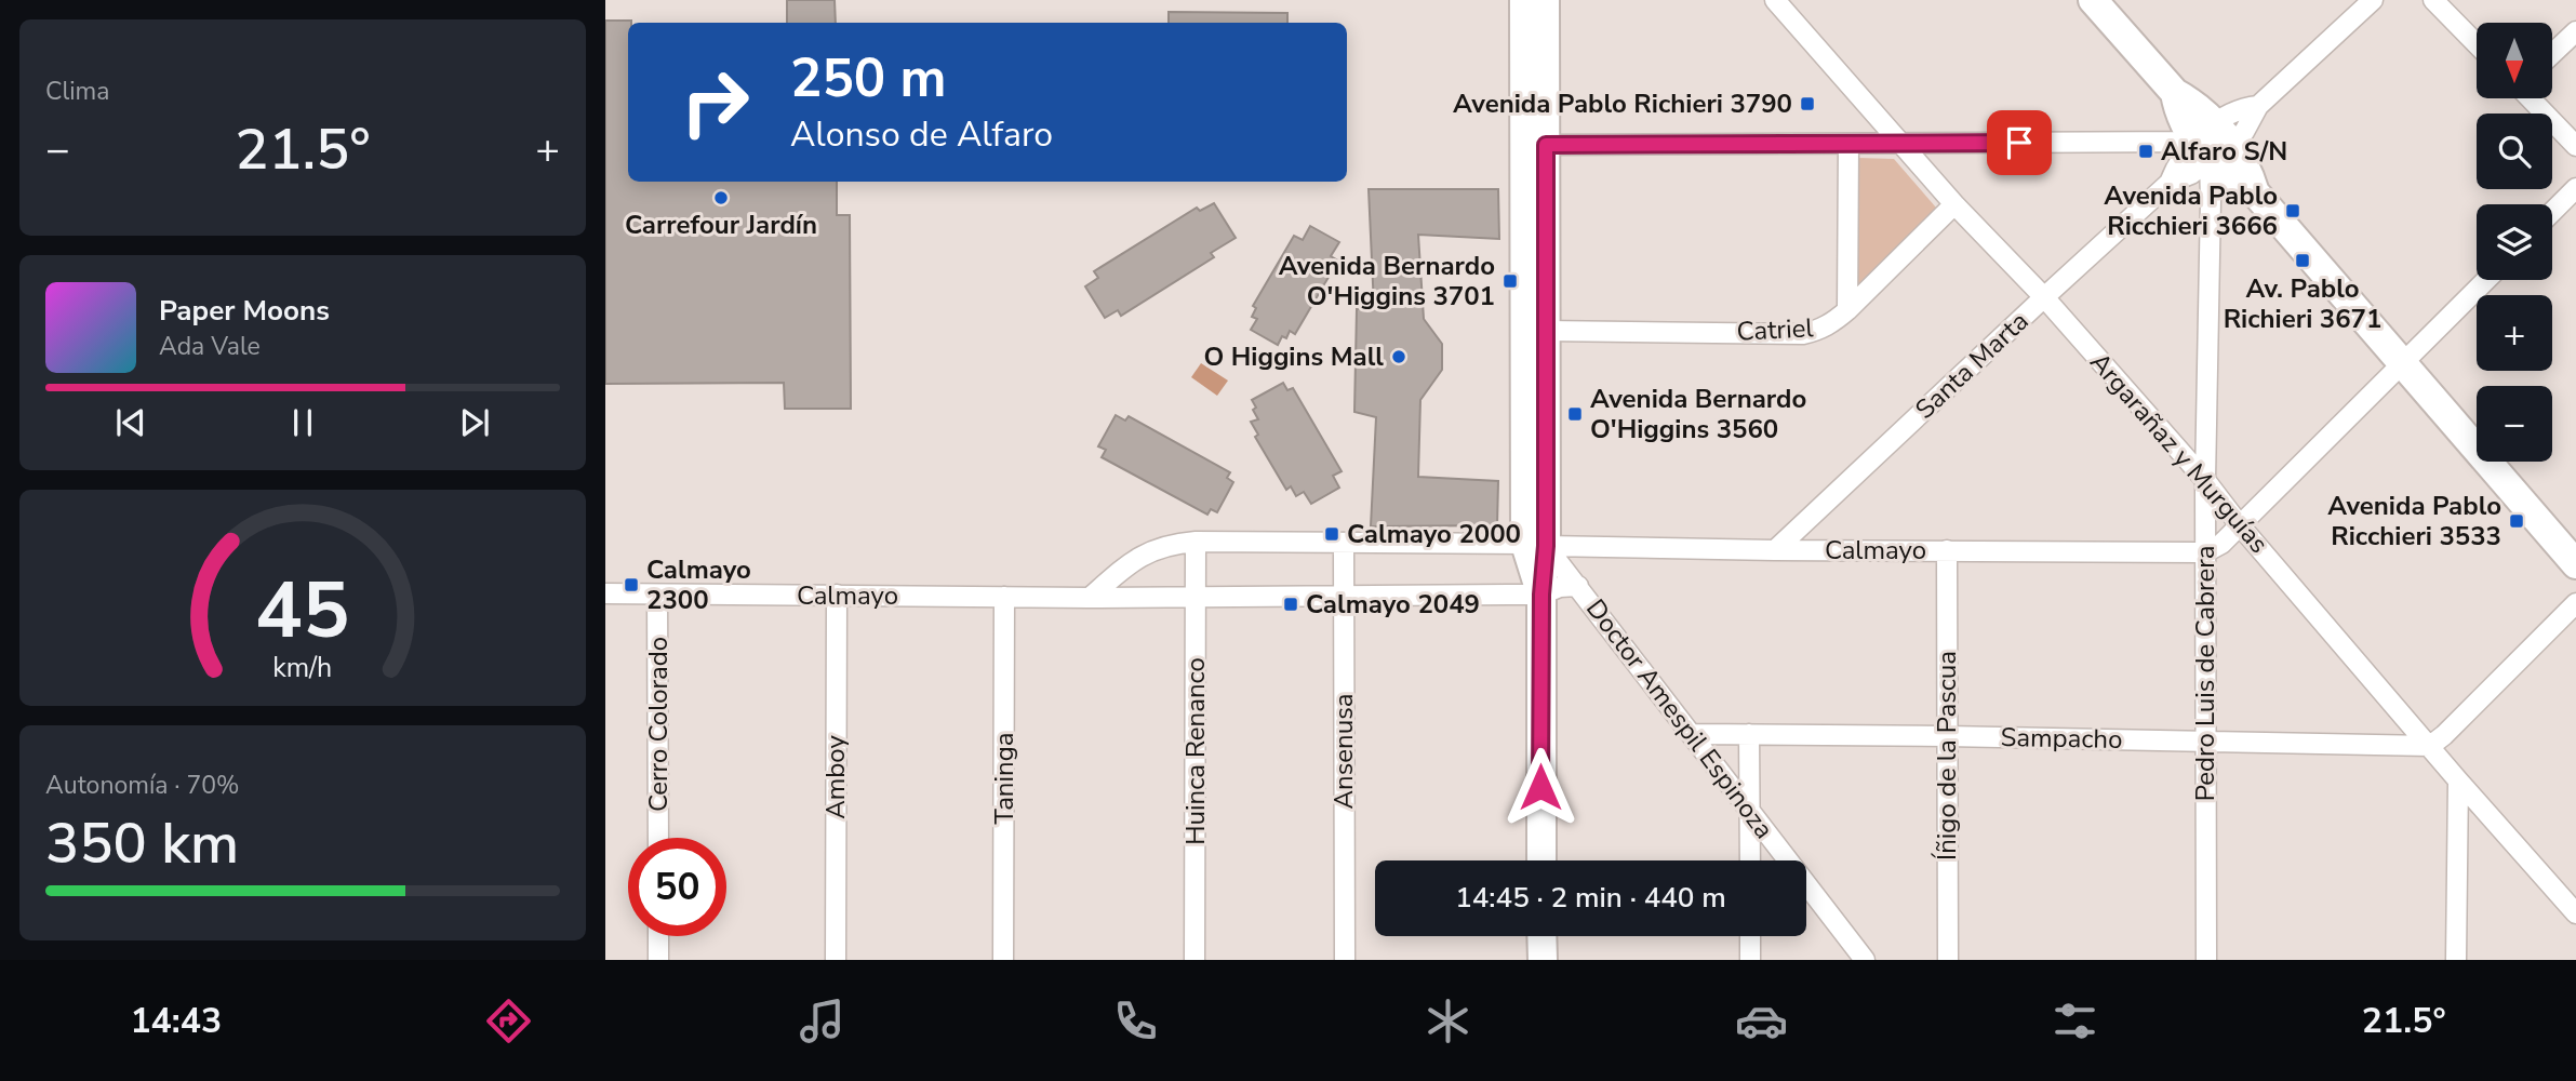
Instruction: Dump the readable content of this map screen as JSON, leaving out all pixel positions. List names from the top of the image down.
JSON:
{
  "streets": {
    "street": [
      "Catriel",
      "Santa Marta",
      "Argarañaz y Murguías",
      "Calmayo",
      "Pedro Luis de Cabrera",
      "Doctor Amespil Espinoza",
      "Cerro Colorado",
      "Sampacho",
      "Huinca Renanco",
      "Ansenusa",
      "Íñigo de la Pascua",
      "Amboy",
      "Taninga"
    ]
  },
  "crossings": [
    ["Catriel", "Argarañaz y Murguías"],
    ["Santa Marta", "Argarañaz y Murguías"],
    ["Santa Marta", "Calmayo"],
    ["Santa Marta", "Pedro Luis de Cabrera"],
    ["Argarañaz y Murguías", "Pedro Luis de Cabrera"],
    ["Argarañaz y Murguías", "Sampacho"],
    ["Calmayo", "Pedro Luis de Cabrera"],
    ["Calmayo", "Doctor Amespil Espinoza"],
    ["Calmayo", "Cerro Colorado"],
    ["Calmayo", "Huinca Renanco"],
    ["Calmayo", "Ansenusa"],
    ["Calmayo", "Íñigo de la Pascua"],
    ["Calmayo", "Amboy"],
    ["Calmayo", "Taninga"],
    ["Pedro Luis de Cabrera", "Sampacho"],
    ["Doctor Amespil Espinoza", "Sampacho"],
    ["Sampacho", "Íñigo de la Pascua"]
  ],
  "places": {
    "transit": [
      "Avenida Pablo Richieri 3790",
      "Alfaro S/N",
      "Avenida Pablo Ricchieri 3666",
      "Av. Pablo Richieri 3671",
      "Avenida Bernardo O'Higgins 3701",
      "Avenida Bernardo O'Higgins 3560",
      "Avenida Pablo Ricchieri 3533",
      "Calmayo 2000",
      "Calmayo 2300",
      "Calmayo 2049"
    ],
    "other": ["Carrefour Jardín", "O Higgins Mall"]
  },
  "north": "bottom",
  "page": {
    "tile": [
      "Clima",
      ["Autonomía · 70%", "350 km"]
    ],
    "map_buttons": ["+", "−"],
    "turn": ["250 m", "Alonso de Alfaro"],
    "heat": ["−", "21.5°", "+"],
    "song": ["Paper Moons", "Ada Vale"],
    "limit": "50",
    "trip": "14:45 · 2 min · 440 m",
    "tabs": ["14:43", "21.5°"],
    "gauge": ["45", "km/h"]
  }
}
